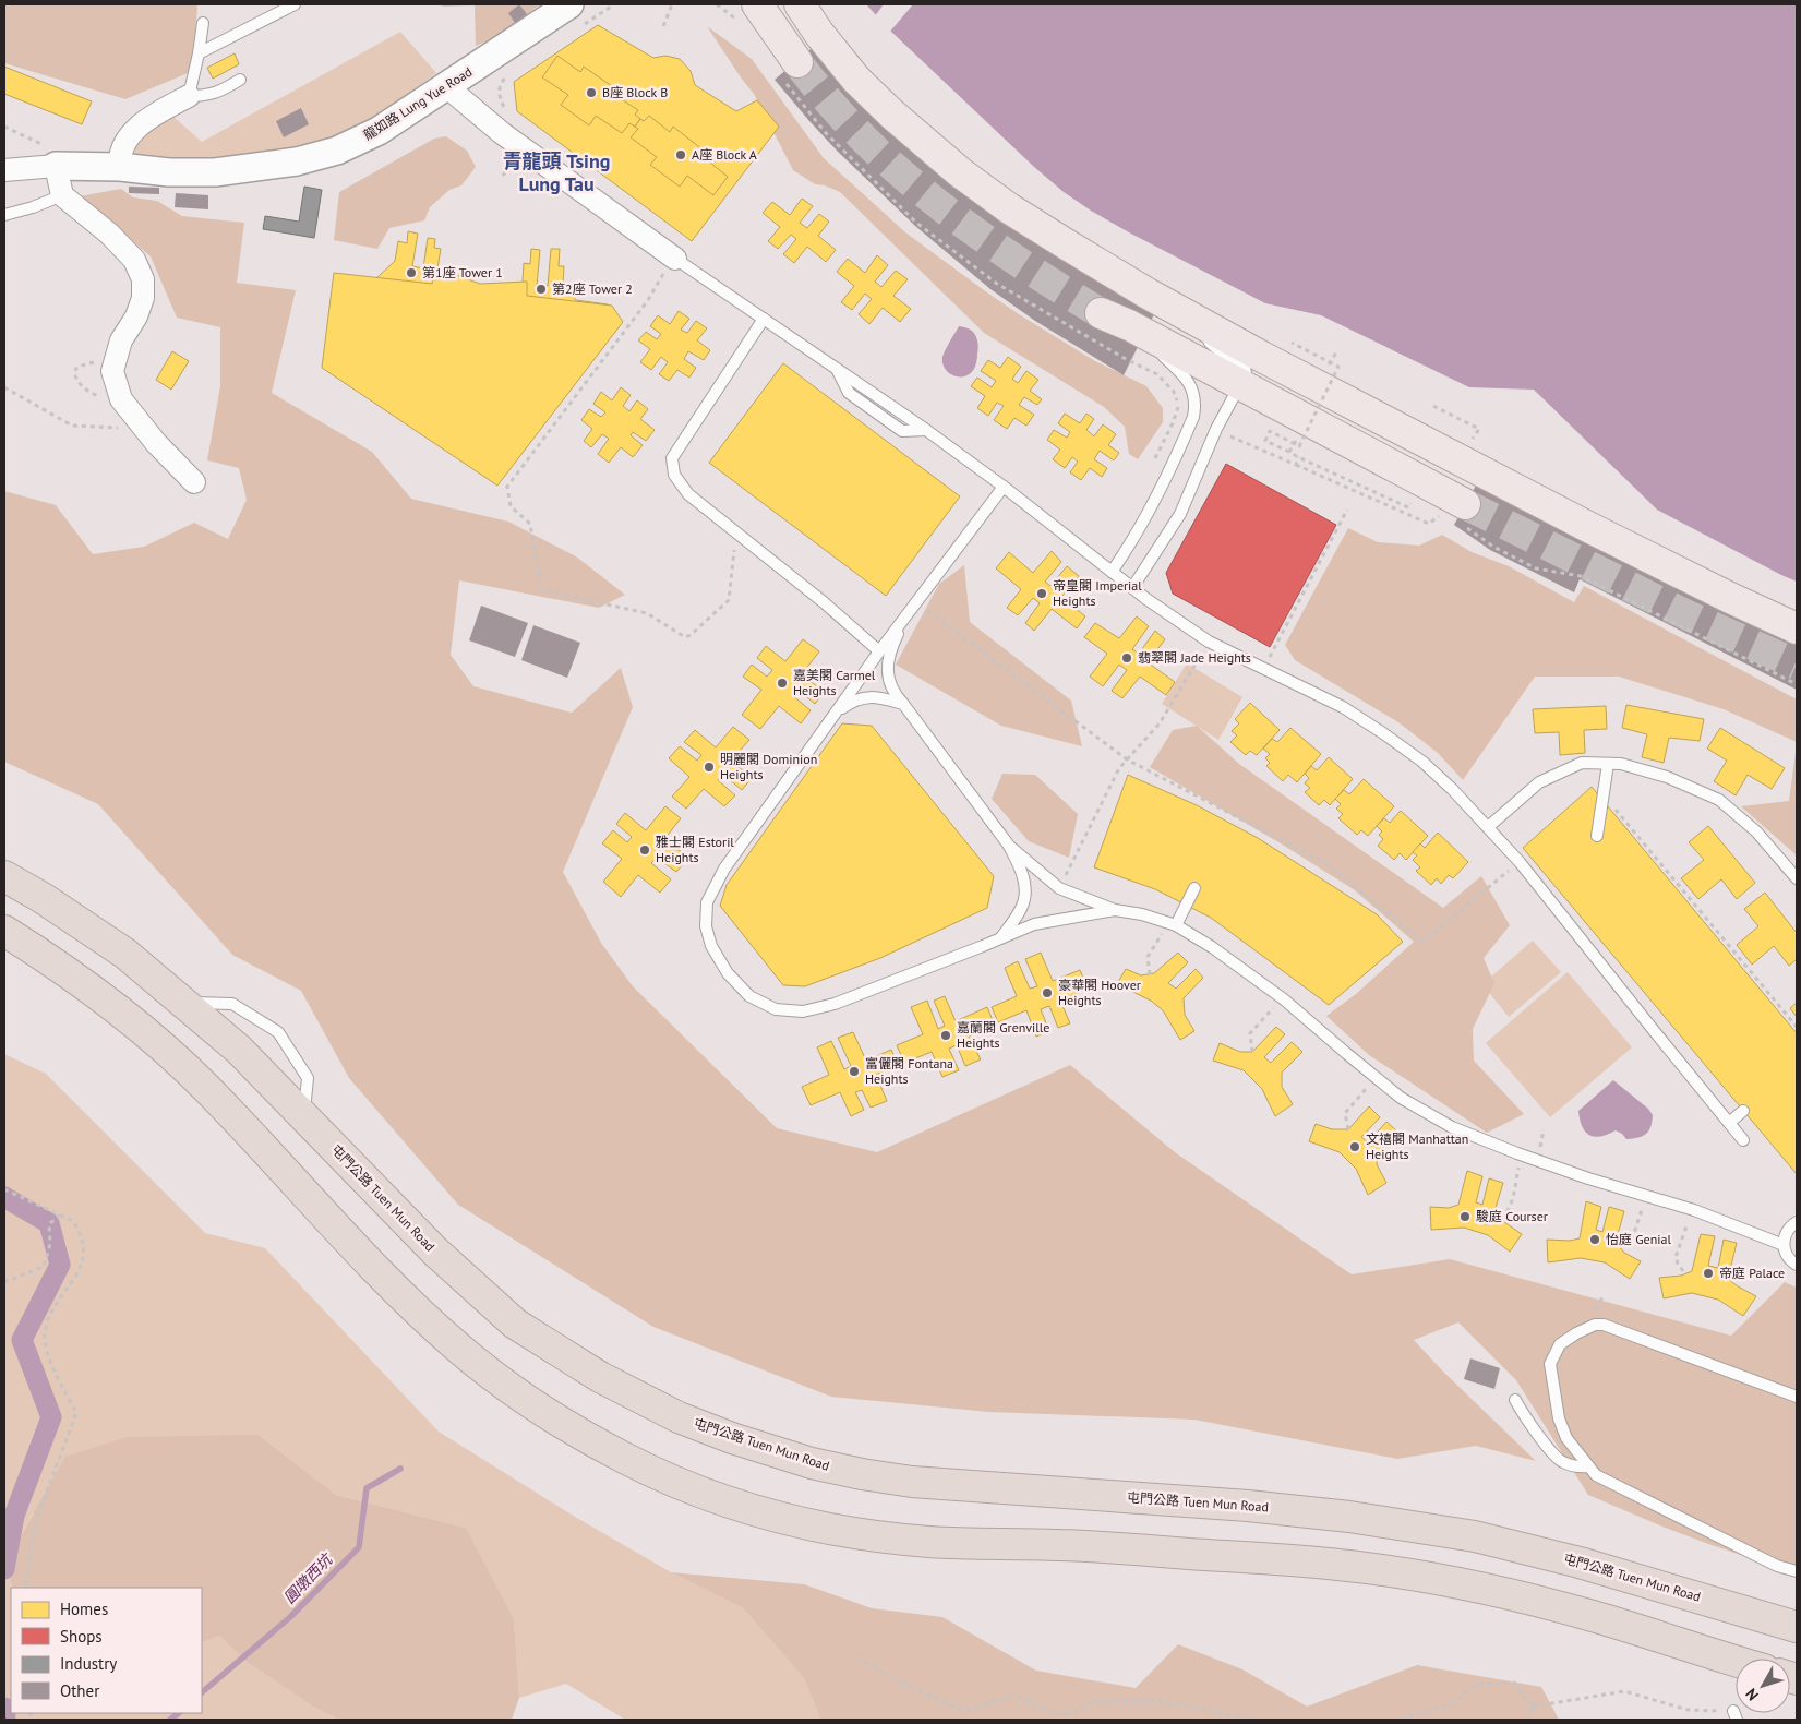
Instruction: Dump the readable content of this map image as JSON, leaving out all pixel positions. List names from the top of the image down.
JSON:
{
  "streets": {
    "highway": ["屯門公路 Tuen Mun Road"],
    "street": ["龍如路 Lung Yue Road"]
  },
  "districts": ["青龍頭 Tsing Lung Tau"],
  "water": ["圓墩西坑"],
  "places": [
    "B座 Block B",
    "A座 Block A",
    "第1座 Tower 1",
    "第2座 Tower 2",
    "帝皇閣 Imperial Heights",
    "翡翠閣 Jade Heights",
    "嘉美閣 Carmel Heights",
    "明麗閣 Dominion Heights",
    "雅士閣 Estoril Heights",
    "豪華閣 Hoover Heights",
    "嘉蘭閣 Grenville Heights",
    "富儷閣 Fontana Heights",
    "文禧閣 Manhattan Heights",
    "駿庭 Courser",
    "怡庭 Genial",
    "帝庭 Palace"
  ],
  "legend": [
    "Homes",
    "Shops",
    "Industry",
    "Other"
  ],
  "north": "bottom left"
}
